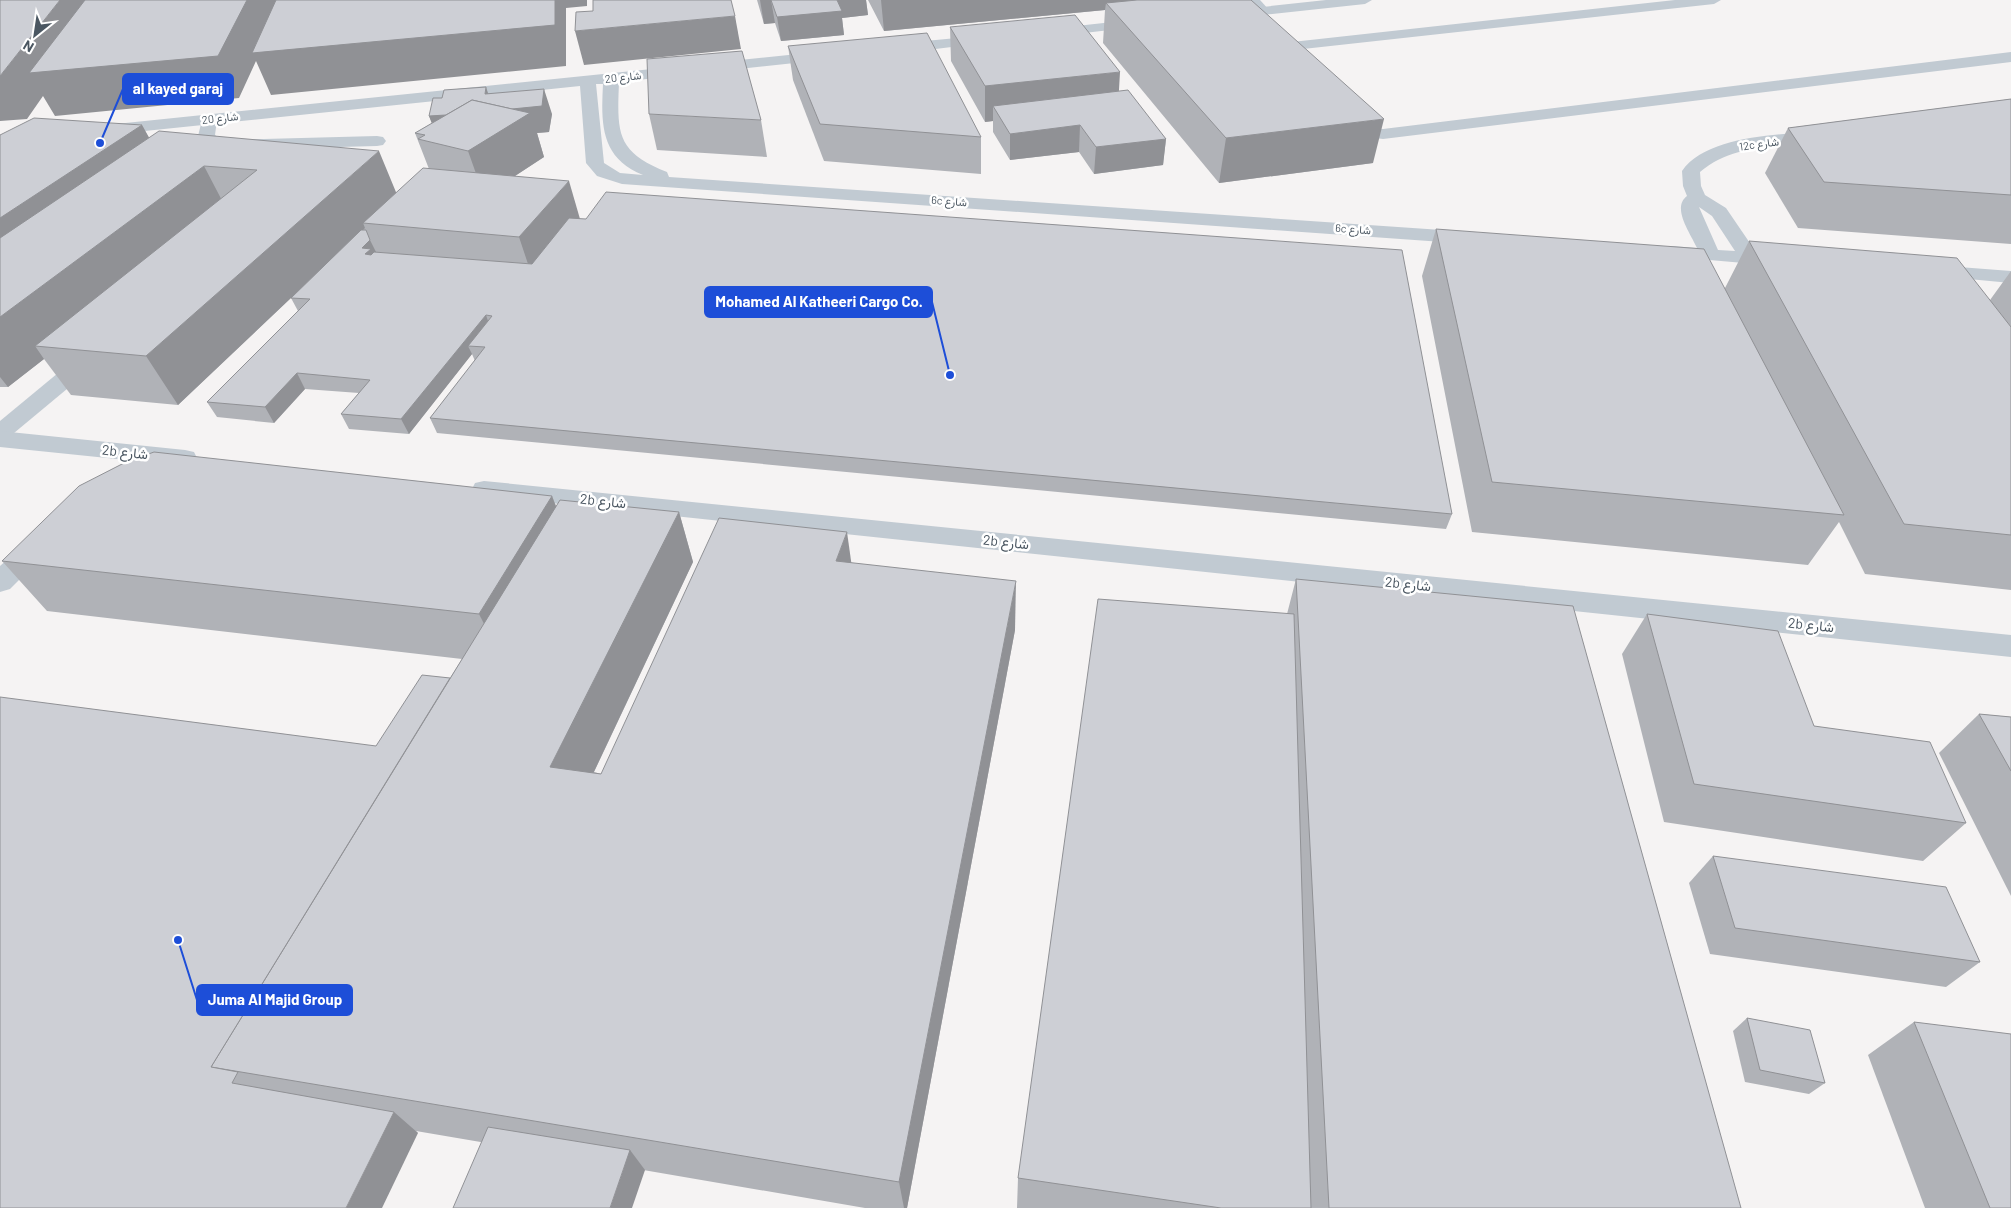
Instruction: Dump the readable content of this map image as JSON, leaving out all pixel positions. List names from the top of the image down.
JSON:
{
  "streets": {
    "street": [
      "شارع 20",
      "12c شارع",
      "6c شارع",
      "2b شارع"
    ]
  },
  "crossings": [
    ["شارع 20", "6c شارع"]
  ],
  "places": ["al kayed garaj", "Mohamed Al Katheeri Cargo Co.", "Juma Al Majid Group"],
  "north": "bottom left"
}
